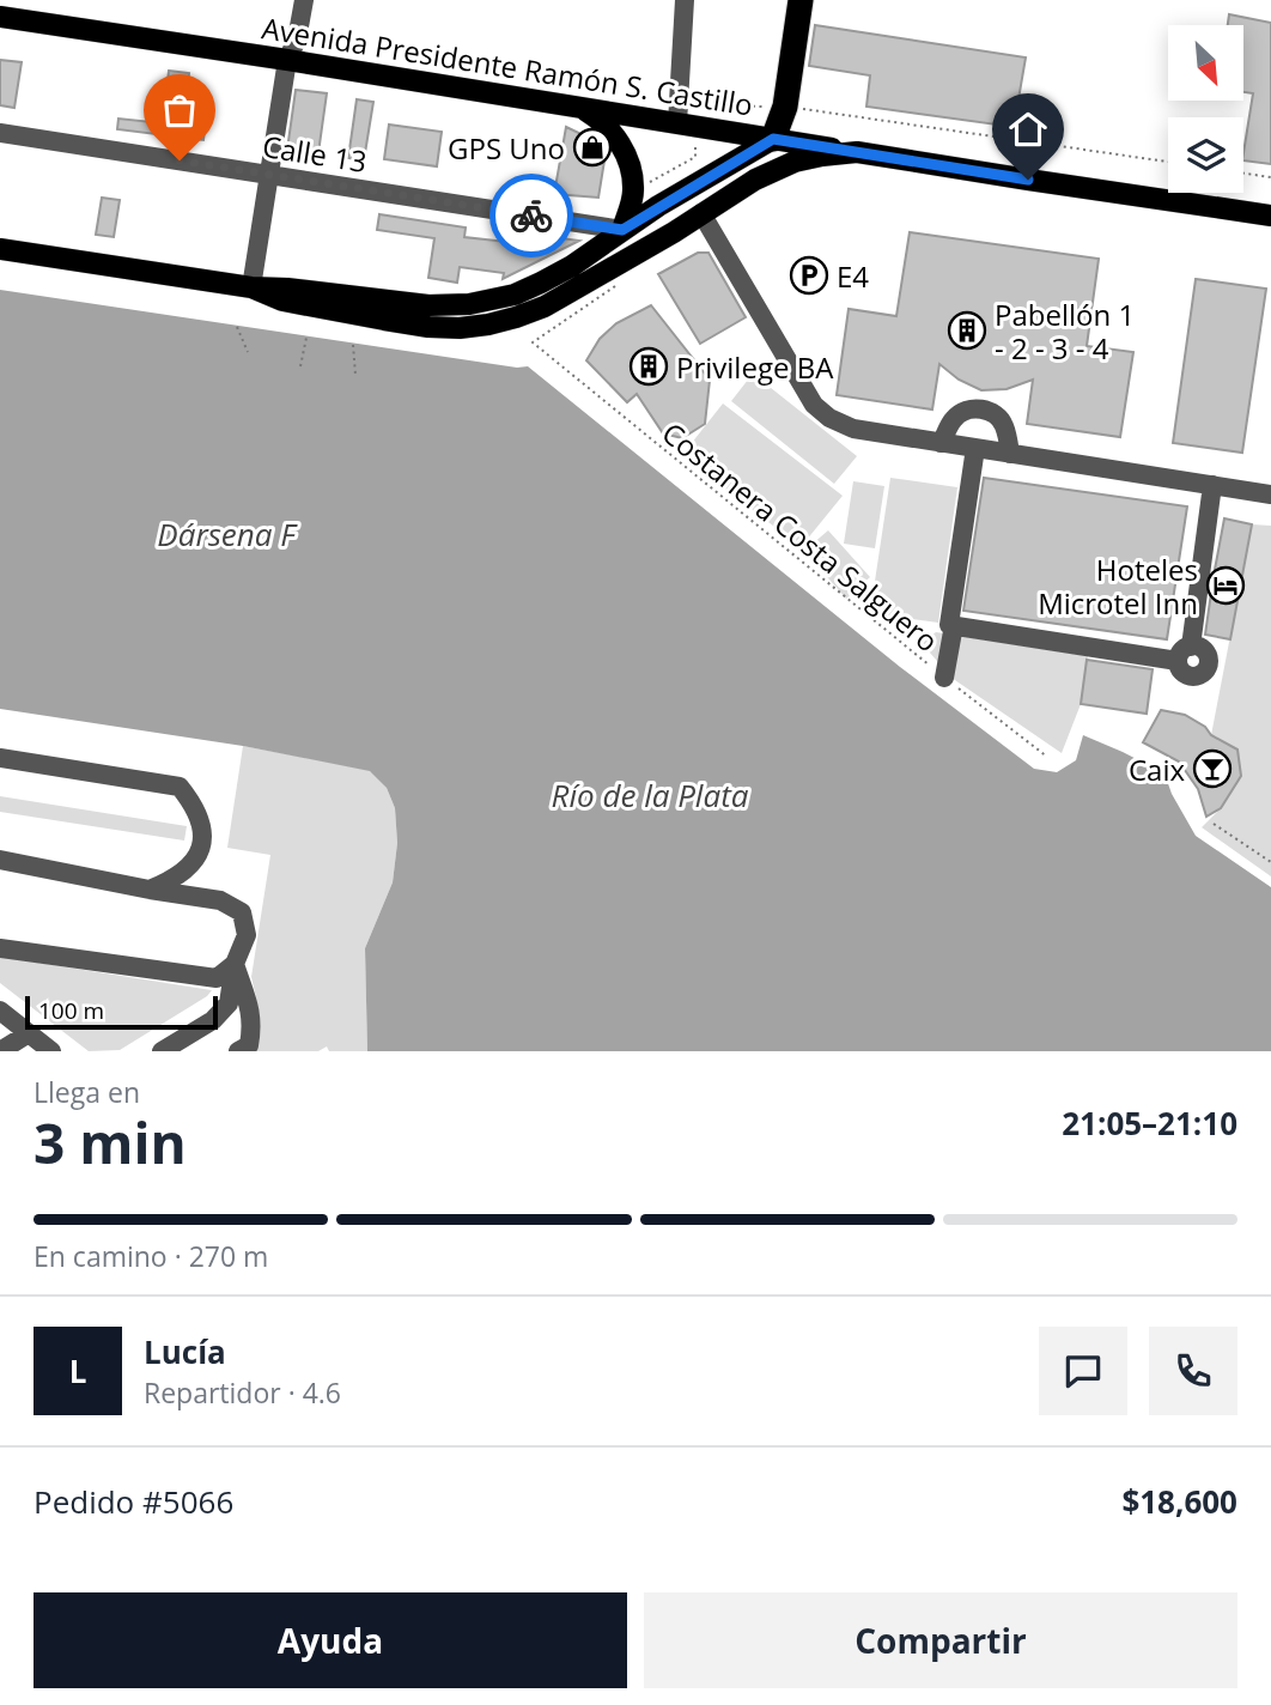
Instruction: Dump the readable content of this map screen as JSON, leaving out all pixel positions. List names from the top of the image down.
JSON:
{
  "streets": {
    "main road": ["Avenida Presidente Ramón S. Castillo"],
    "street": ["Calle 13"],
    "path": ["Costanera Costa Salguero"]
  },
  "water": ["Dársena F", "Río de la Plata"],
  "places": {
    "shop": ["GPS Uno"],
    "parking": ["E4"],
    "building": ["Pabellón 1 - 2 - 3 - 4", "Privilege BA"],
    "hotel": ["Hoteles Microtel Inn"],
    "bar": ["Caix"]
  },
  "scale_bar": "100 m",
  "north": "bottom right",
  "page": {
    "scale": "100 m",
    "heading": ["3 min", "Llega en", "21:05–21:10"],
    "panel": [
      "Lucía",
      "Repartidor · 4.6",
      "Pedido #5066",
      "$18,600"
    ],
    "bar": "En camino · 270 m",
    "round": "L",
    "buttons": ["Ayuda", "Compartir"]
  }
}
